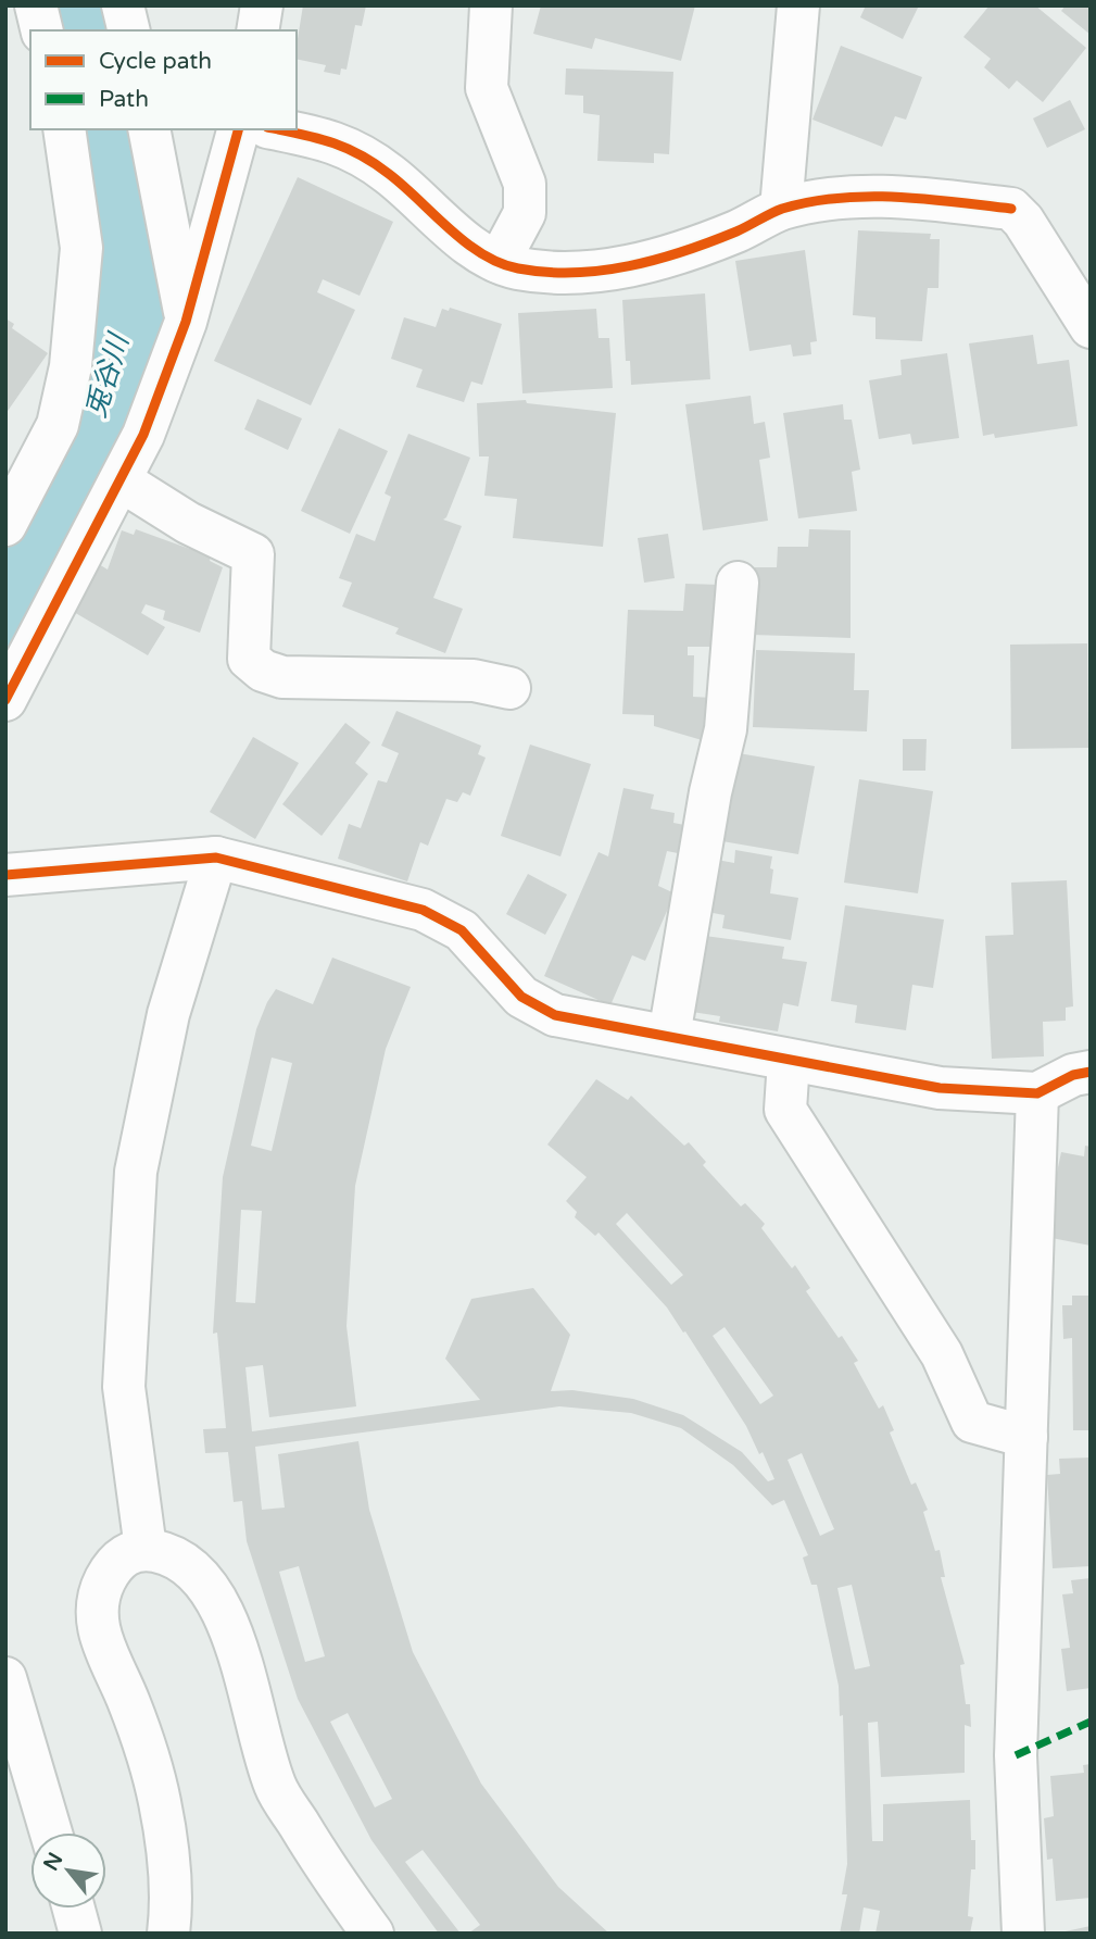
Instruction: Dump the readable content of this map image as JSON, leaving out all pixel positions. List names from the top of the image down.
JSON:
{
  "water": ["兎谷川"],
  "legend": ["Cycle path", "Path"],
  "north": "top left"
}
